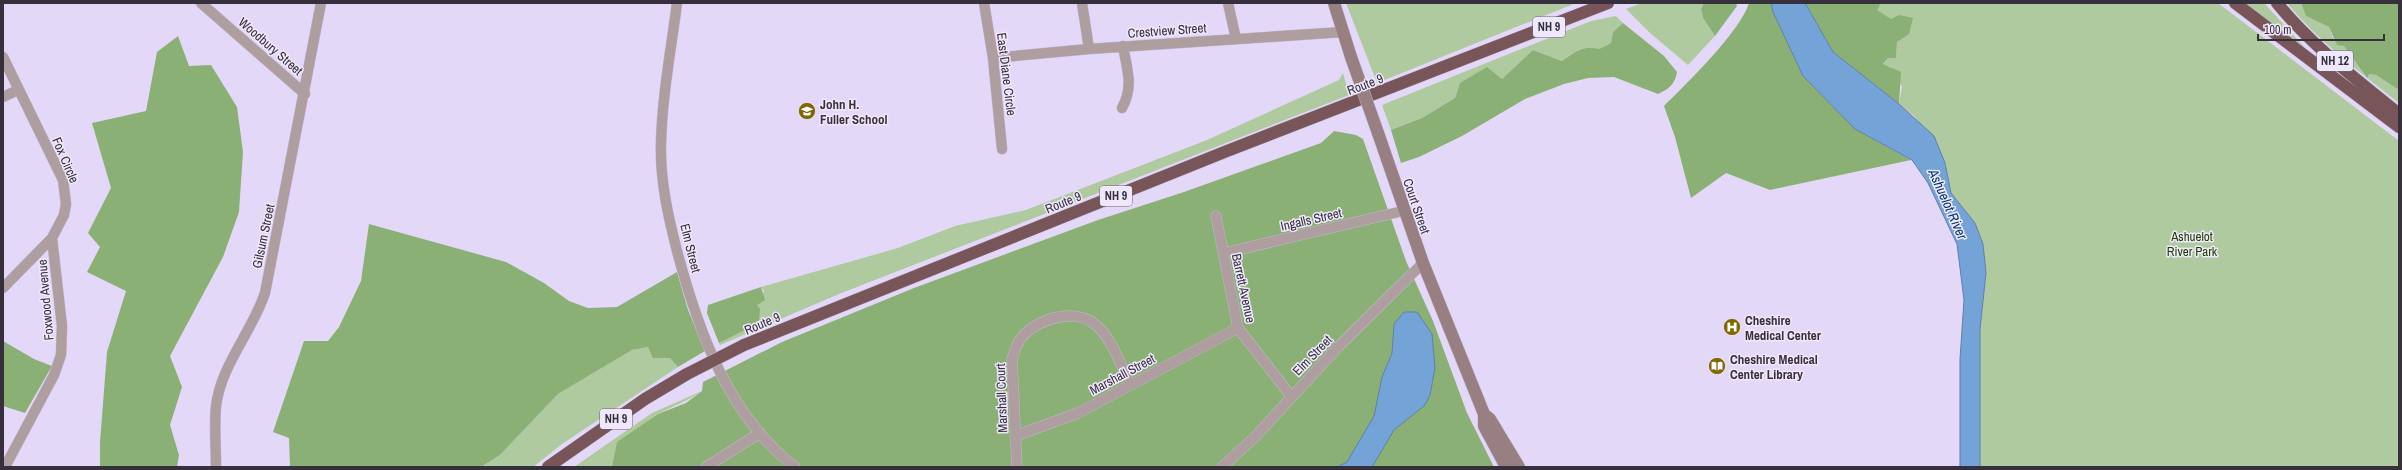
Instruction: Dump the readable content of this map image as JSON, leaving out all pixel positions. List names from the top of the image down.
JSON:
{
  "streets": {
    "highway": ["NH 9", "NH 12", "Route 9"],
    "main road": ["Court Street"],
    "street": [
      "Crestview Street",
      "Woodbury Street",
      "East Diane Circle",
      "Fox Circle",
      "Ingalls Street",
      "Gilsum Street",
      "Elm Street",
      "Barrett Avenue",
      "Foxwood Avenue",
      "Marshall Street",
      "Marshall Court"
    ]
  },
  "crossings": [
    ["Crestview Street", "East Diane Circle"],
    ["Crestview Street", "Court Street"],
    ["Woodbury Street", "Gilsum Street"],
    ["Fox Circle", "Foxwood Avenue"],
    ["Court Street", "Ingalls Street"],
    ["Court Street", "Elm Street"],
    ["Ingalls Street", "Barrett Avenue"],
    ["Elm Street", "Barrett Avenue"],
    ["Barrett Avenue", "Marshall Street"],
    ["Marshall Street", "Marshall Court"]
  ],
  "water": ["Ashuelot River"],
  "parks": ["Ashuelot River Park"],
  "places": {
    "school or university": ["John H. Fuller School"],
    "hospital": ["Cheshire Medical Center"],
    "library": ["Cheshire Medical Center Library"]
  },
  "scale_bar": "100 m"
}
